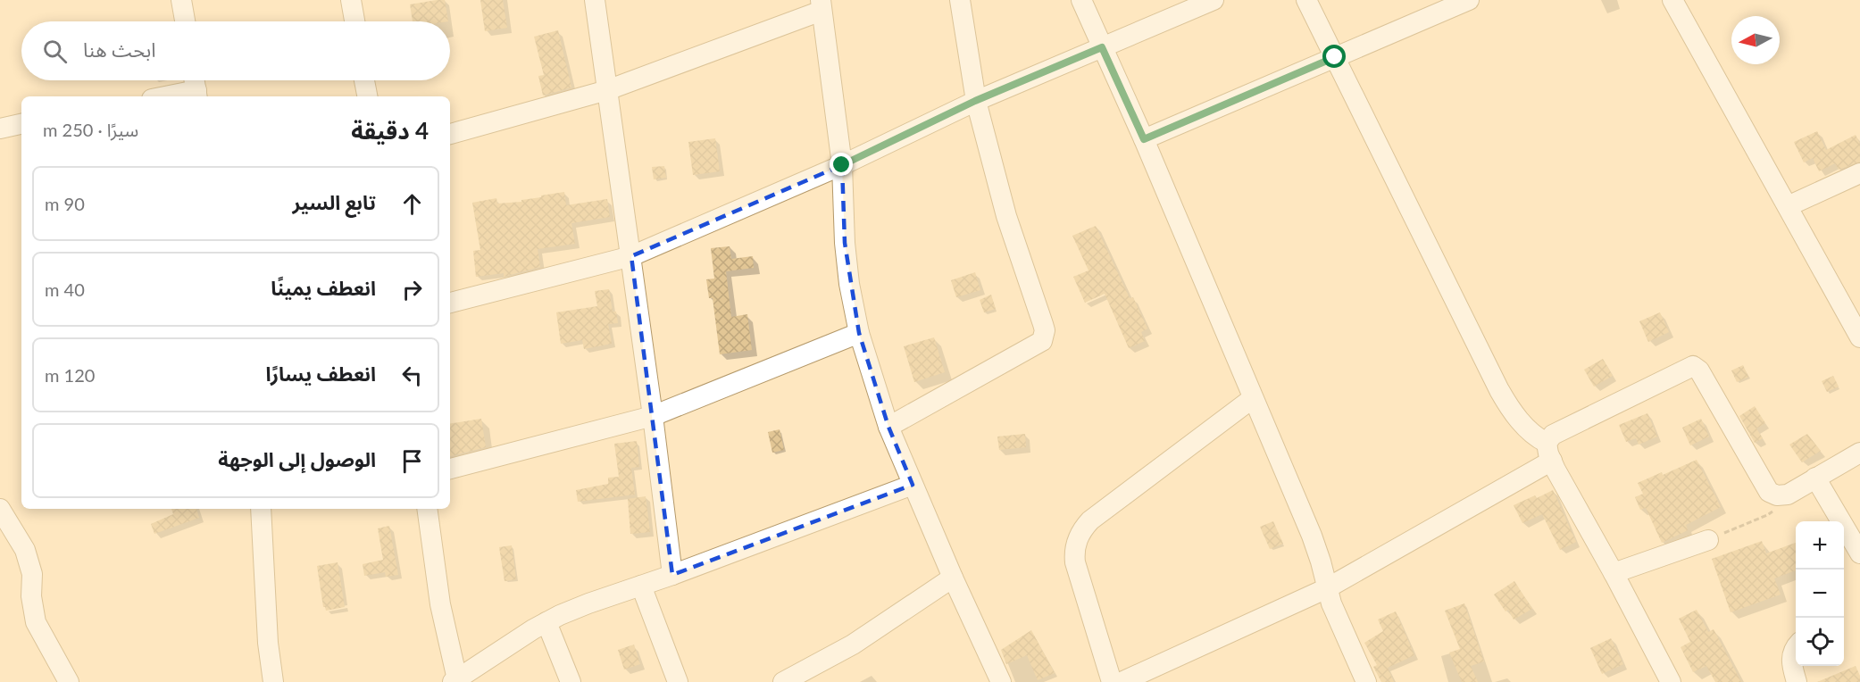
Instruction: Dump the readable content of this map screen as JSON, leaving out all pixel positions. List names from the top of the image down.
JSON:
{
  "north": "left",
  "page": {
    "search": "ابحث هنا",
    "heading": ["4 دقيقة", "سيرًا · 250 m"],
    "list": [
      ["تابع السير", "90 m"],
      ["انعطف يمينًا", "40 m"],
      ["انعطف يسارًا", "120 m"],
      "الوصول إلى الوجهة"
    ],
    "map_buttons": ["+", "−"]
  }
}
